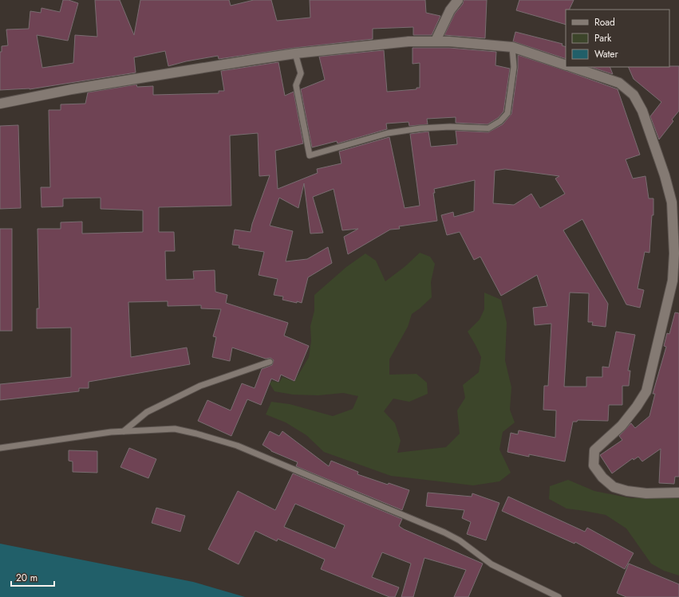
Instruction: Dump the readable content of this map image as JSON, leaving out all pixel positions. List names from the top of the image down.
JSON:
{
  "legend": ["Road", "Park", "Water"],
  "scale_bar": "20 m"
}
